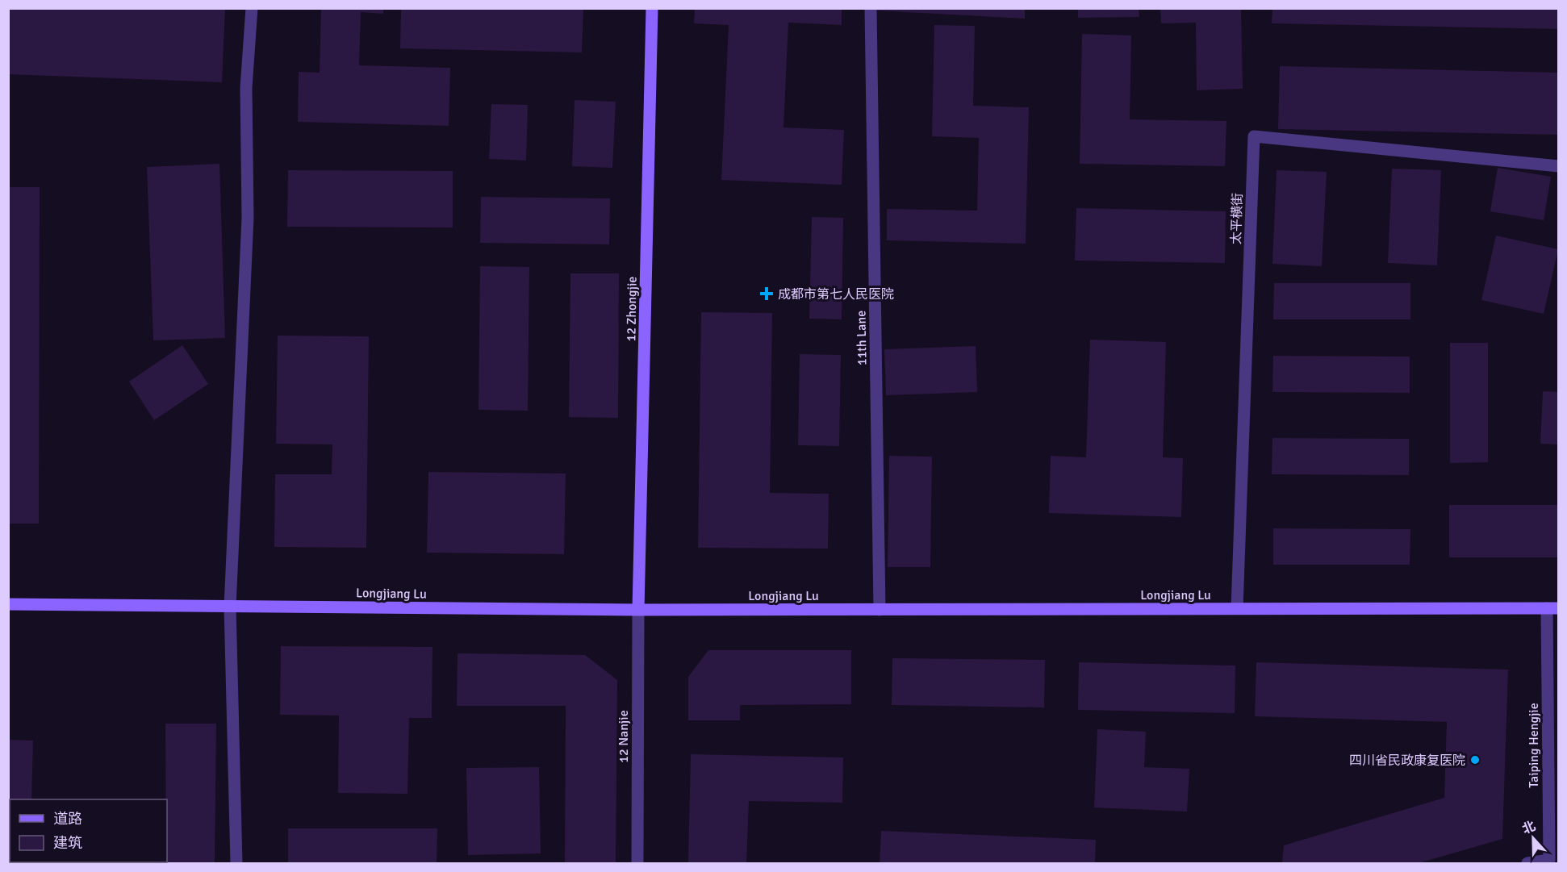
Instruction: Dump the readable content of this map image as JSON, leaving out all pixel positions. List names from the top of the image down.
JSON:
{
  "streets": {
    "street": [
      "太平横街",
      "12 Zhongjie",
      "11th Lane",
      "Longjiang Lu",
      "12 Nanjie",
      "Taiping Hengjie"
    ]
  },
  "crossings": [
    ["太平横街", "Longjiang Lu"],
    ["12 Zhongjie", "Longjiang Lu"],
    ["12 Zhongjie", "12 Nanjie"],
    ["11th Lane", "Longjiang Lu"],
    ["Longjiang Lu", "12 Nanjie"],
    ["Longjiang Lu", "Taiping Hengjie"]
  ],
  "places": {
    "health": ["成都市第七人民医院"],
    "other": ["四川省民政康复医院"]
  },
  "legend": ["道路", "建筑"],
  "north": "top"
}
